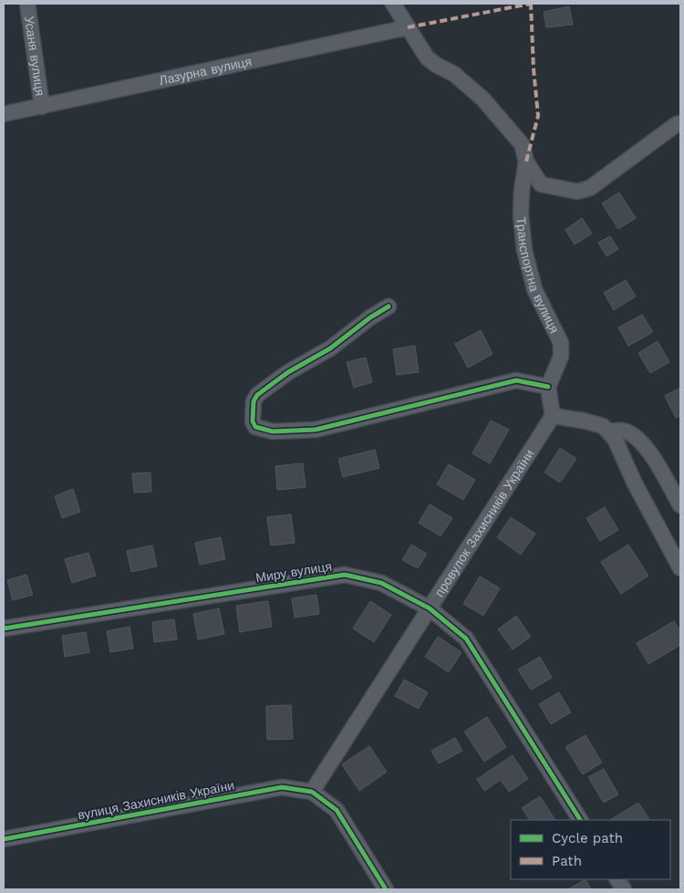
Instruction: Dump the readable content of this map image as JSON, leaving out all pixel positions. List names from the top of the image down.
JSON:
{
  "streets": {
    "street": [
      "Усаня вулиця",
      "Лазурна вулиця",
      "Транспортна вулиця",
      "провулок Захисників України",
      "Миру вулиця",
      "вулиця Захисників України"
    ]
  },
  "crossings": [
    ["Усаня вулиця", "Лазурна вулиця"],
    ["провулок Захисників України", "Миру вулиця"],
    ["провулок Захисників України", "вулиця Захисників України"]
  ],
  "legend": ["Cycle path", "Path"]
}
